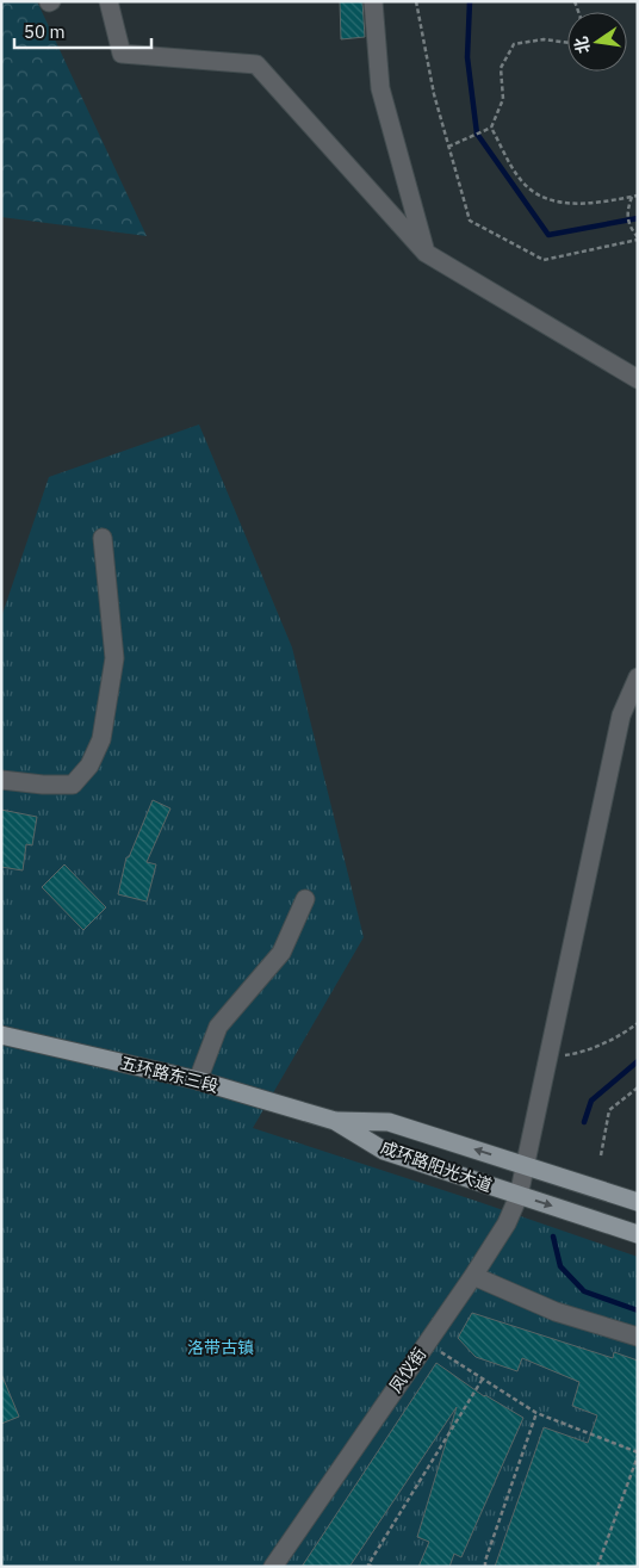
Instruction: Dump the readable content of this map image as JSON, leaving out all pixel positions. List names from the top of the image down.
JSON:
{
  "streets": {
    "main road": ["五环路东三段", "成环路阳光大道"],
    "street": ["凤仪街"]
  },
  "crossings": [
    ["五环路东三段", "成环路阳光大道"],
    ["成环路阳光大道", "凤仪街"]
  ],
  "parks": ["洛带古镇"],
  "scale_bar": "50 m",
  "north": "left"
}
